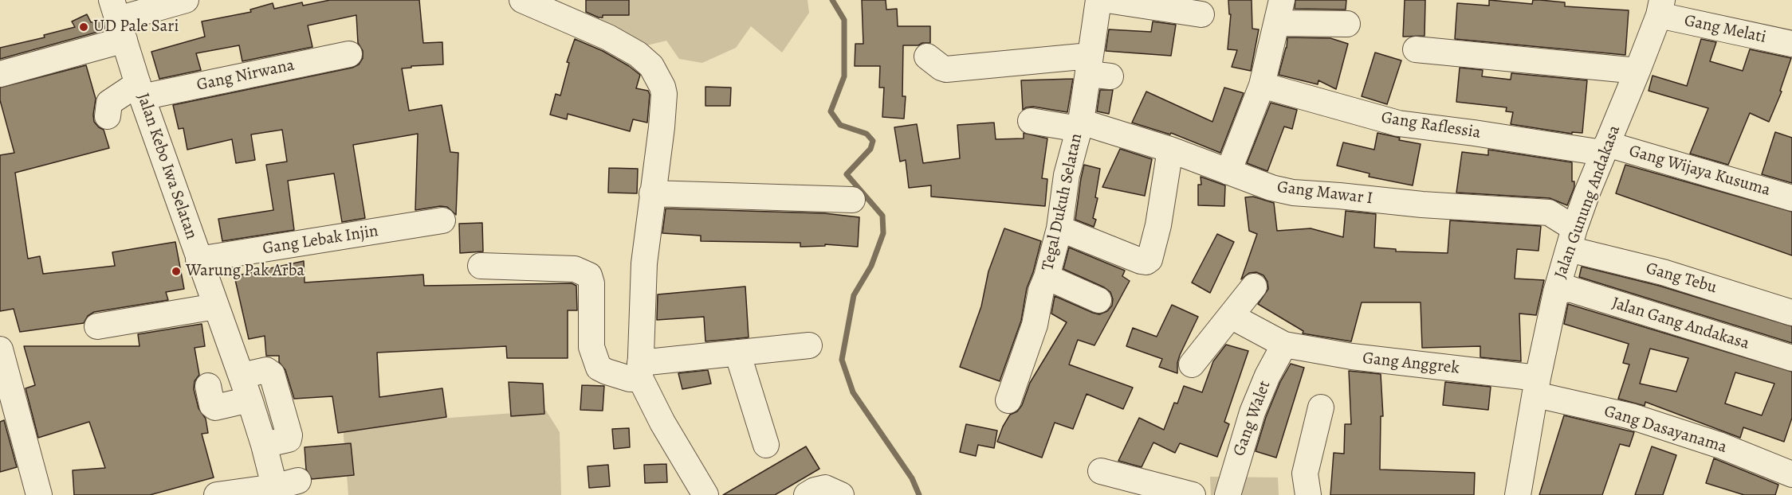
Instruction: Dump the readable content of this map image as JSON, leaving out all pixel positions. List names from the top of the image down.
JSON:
{
  "streets": {
    "street": [
      "Gang Melati",
      "Gang Nirwana",
      "Gang Raflessia",
      "Jalan Kebo Iwa Selatan",
      "Gang Wijaya Kusuma",
      "Gang Mawar I",
      "Tegal Dukuh Selatan",
      "Jalan Gunung Andakasa",
      "Gang Lebak Injin",
      "Gang Tebu",
      "Jalan Gang Andakasa",
      "Gang Anggrek",
      "Gang Walet",
      "Gang Dasayanama"
    ]
  },
  "crossings": [
    ["Gang Melati", "Jalan Gunung Andakasa"],
    ["Gang Nirwana", "Jalan Kebo Iwa Selatan"],
    ["Gang Raflessia", "Gang Wijaya Kusuma"],
    ["Gang Raflessia", "Jalan Gunung Andakasa"],
    ["Jalan Kebo Iwa Selatan", "Gang Lebak Injin"],
    ["Gang Wijaya Kusuma", "Jalan Gunung Andakasa"],
    ["Gang Mawar I", "Tegal Dukuh Selatan"],
    ["Gang Mawar I", "Jalan Gunung Andakasa"],
    ["Gang Mawar I", "Gang Tebu"],
    ["Jalan Gunung Andakasa", "Gang Tebu"],
    ["Jalan Gunung Andakasa", "Jalan Gang Andakasa"],
    ["Jalan Gunung Andakasa", "Gang Anggrek"],
    ["Jalan Gunung Andakasa", "Gang Dasayanama"],
    ["Gang Anggrek", "Gang Walet"],
    ["Gang Anggrek", "Gang Dasayanama"]
  ],
  "places": ["UD Pale Sari", "Warung Pak Arba"]
}
